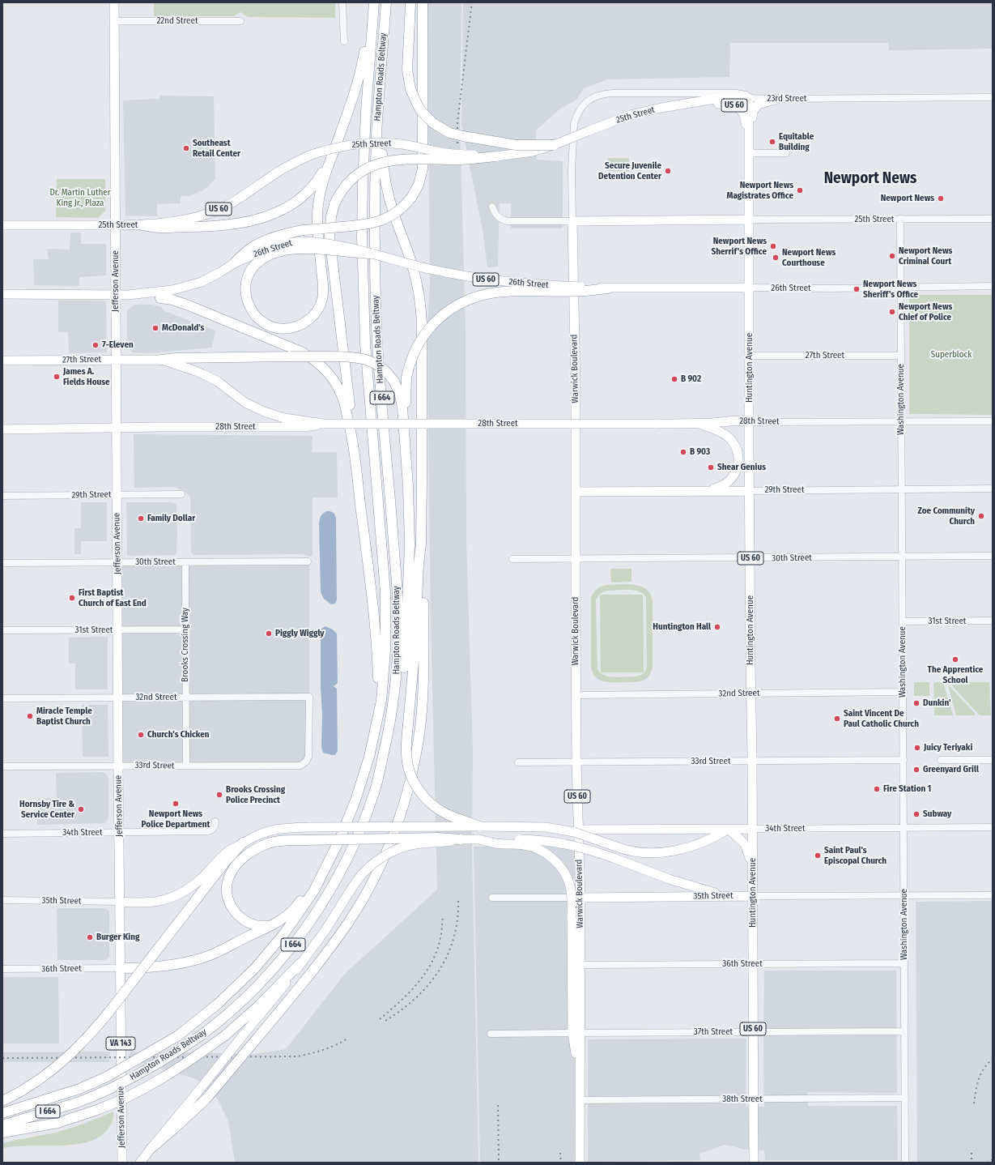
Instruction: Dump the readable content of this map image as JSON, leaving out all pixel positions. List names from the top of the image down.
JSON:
{
  "streets": {
    "highway": ["Hampton Roads Beltway", "I 664"],
    "main road": [
      "US 60",
      "25th Street",
      "26th Street",
      "Jefferson Avenue",
      "27th Street",
      "Huntington Avenue",
      "Warwick Boulevard",
      "28th Street",
      "29th Street",
      "34th Street",
      "35th Street",
      "VA 143"
    ],
    "street": [
      "22nd Street",
      "23rd Street",
      "Washington Avenue",
      "30th Street",
      "31st Street",
      "Brooks Crossing Way",
      "32nd Street",
      "33rd Street",
      "36th Street",
      "37th Street",
      "38th Street"
    ]
  },
  "crossings": [
    ["22nd Street", "Jefferson Avenue"],
    ["23rd Street", "25th Street"],
    ["23rd Street", "Huntington Avenue"],
    ["23rd Street", "Warwick Boulevard"],
    ["US 60", "25th Street"],
    ["US 60", "Huntington Avenue"],
    ["25th Street", "Jefferson Avenue"],
    ["25th Street", "Huntington Avenue"],
    ["25th Street", "Warwick Boulevard"],
    ["25th Street", "Washington Avenue"],
    ["26th Street", "Jefferson Avenue"],
    ["26th Street", "Huntington Avenue"],
    ["26th Street", "Washington Avenue"],
    ["Jefferson Avenue", "27th Street"],
    ["Jefferson Avenue", "28th Street"],
    ["Jefferson Avenue", "29th Street"],
    ["Jefferson Avenue", "30th Street"],
    ["Jefferson Avenue", "31st Street"],
    ["Jefferson Avenue", "32nd Street"],
    ["Jefferson Avenue", "33rd Street"],
    ["Jefferson Avenue", "34th Street"],
    ["Jefferson Avenue", "35th Street"],
    ["Jefferson Avenue", "36th Street"],
    ["27th Street", "Huntington Avenue"],
    ["27th Street", "Washington Avenue"],
    ["27th Street", "28th Street"],
    ["Huntington Avenue", "28th Street"],
    ["Huntington Avenue", "29th Street"],
    ["Huntington Avenue", "30th Street"],
    ["Huntington Avenue", "32nd Street"],
    ["Huntington Avenue", "33rd Street"],
    ["Huntington Avenue", "34th Street"],
    ["Huntington Avenue", "35th Street"],
    ["Huntington Avenue", "36th Street"],
    ["Huntington Avenue", "37th Street"],
    ["Huntington Avenue", "38th Street"],
    ["Warwick Boulevard", "29th Street"],
    ["Warwick Boulevard", "30th Street"],
    ["Warwick Boulevard", "32nd Street"],
    ["Warwick Boulevard", "33rd Street"],
    ["Warwick Boulevard", "34th Street"],
    ["Warwick Boulevard", "35th Street"],
    ["Warwick Boulevard", "36th Street"],
    ["Warwick Boulevard", "37th Street"],
    ["Washington Avenue", "28th Street"],
    ["Washington Avenue", "29th Street"],
    ["Washington Avenue", "30th Street"],
    ["Washington Avenue", "31st Street"],
    ["Washington Avenue", "32nd Street"],
    ["Washington Avenue", "33rd Street"],
    ["Washington Avenue", "34th Street"],
    ["Washington Avenue", "35th Street"],
    ["Washington Avenue", "36th Street"],
    ["Washington Avenue", "37th Street"],
    ["Washington Avenue", "38th Street"],
    ["30th Street", "Brooks Crossing Way"],
    ["31st Street", "Brooks Crossing Way"],
    ["Brooks Crossing Way", "32nd Street"],
    ["Brooks Crossing Way", "33rd Street"],
    ["32nd Street", "33rd Street"]
  ],
  "districts": ["Newport News"],
  "parks": ["Dr. Martin Luther King Jr., Plaza", "Superblock"],
  "places": [
    "Equitable Building",
    "Southeast Retail Center",
    "Secure Juvenile Detention Center",
    "Newport News Magistrates Office",
    "Newport News",
    "Newport News Sherrif's Office",
    "Newport News Criminal Court",
    "Newport News Courthouse",
    "Newport News Sheriff's Office",
    "Newport News Chief of Police",
    "McDonald's",
    "7-Eleven",
    "James A. Fields House",
    "B 902",
    "B 903",
    "Shear Genius",
    "Zoe Community Church",
    "Family Dollar",
    "First Baptist Church of East End",
    "Huntington Hall",
    "Piggly Wiggly",
    "The Apprentice School",
    "Dunkin'",
    "Miracle Temple Baptist Church",
    "Saint Vincent De Paul Catholic Church",
    "Church's Chicken",
    "Juicy Teriyaki",
    "Greenyard Grill",
    "Fire Station 1",
    "Brooks Crossing Police Precinct",
    "Newport News Police Department",
    "Hornsby Tire & Service Center",
    "Subway",
    "Saint Paul's Episcopal Church",
    "Burger King"
  ]
}
